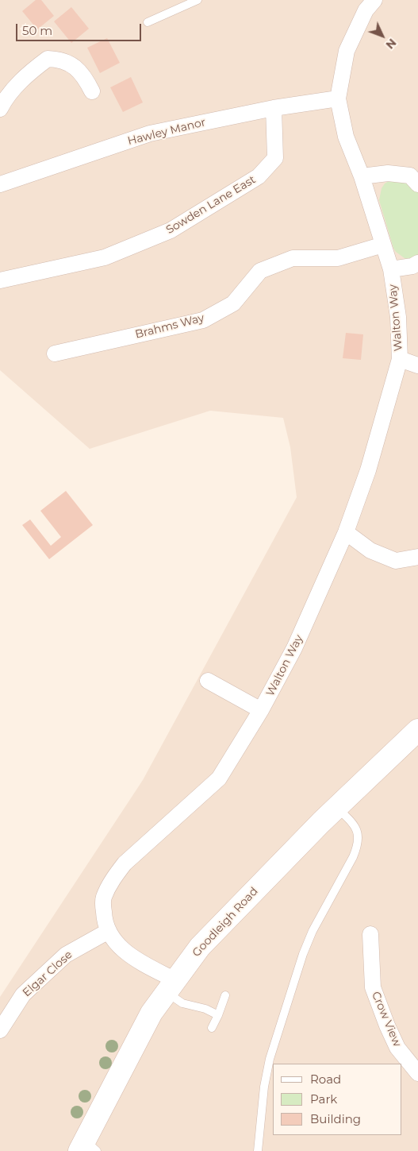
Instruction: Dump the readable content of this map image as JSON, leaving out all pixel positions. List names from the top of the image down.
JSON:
{
  "streets": {
    "street": [
      "Hawley Manor",
      "Sowden Lane East",
      "Walton Way",
      "Brahms Way",
      "Goodleigh Road",
      "Elgar Close",
      "Crow View"
    ]
  },
  "crossings": [
    ["Hawley Manor", "Sowden Lane East"],
    ["Hawley Manor", "Walton Way"],
    ["Walton Way", "Brahms Way"],
    ["Walton Way", "Elgar Close"]
  ],
  "legend": ["Road", "Park", "Building"],
  "scale_bar": "50 m",
  "north": "bottom right"
}
